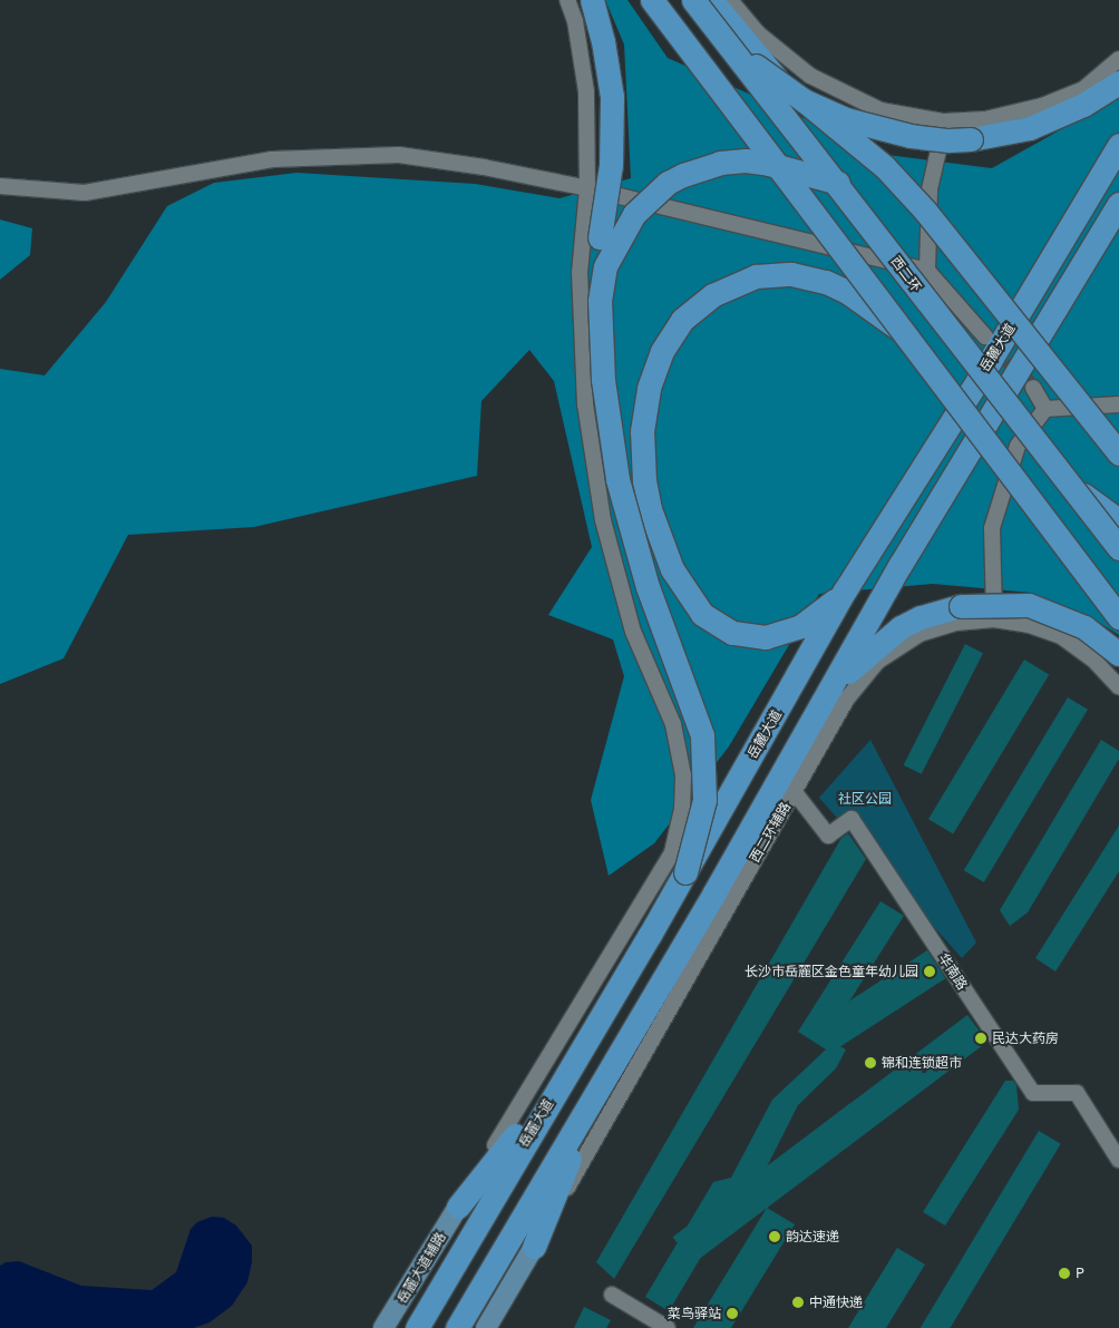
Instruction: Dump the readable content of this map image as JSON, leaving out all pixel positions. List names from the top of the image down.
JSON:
{
  "streets": {
    "highway": ["西二环", "岳麓大道"],
    "main road": ["岳麓大道辅路"],
    "street": ["西二环辅路", "华南路"]
  },
  "crossings": [
    ["西二环辅路", "华南路"]
  ],
  "parks": ["社区公园"],
  "places": [
    "长沙市岳麓区金色童年幼儿园",
    "民达大药房",
    "锦和连锁超市",
    "韵达速递",
    "P",
    "中通快递",
    "菜鸟驿站"
  ]
}
